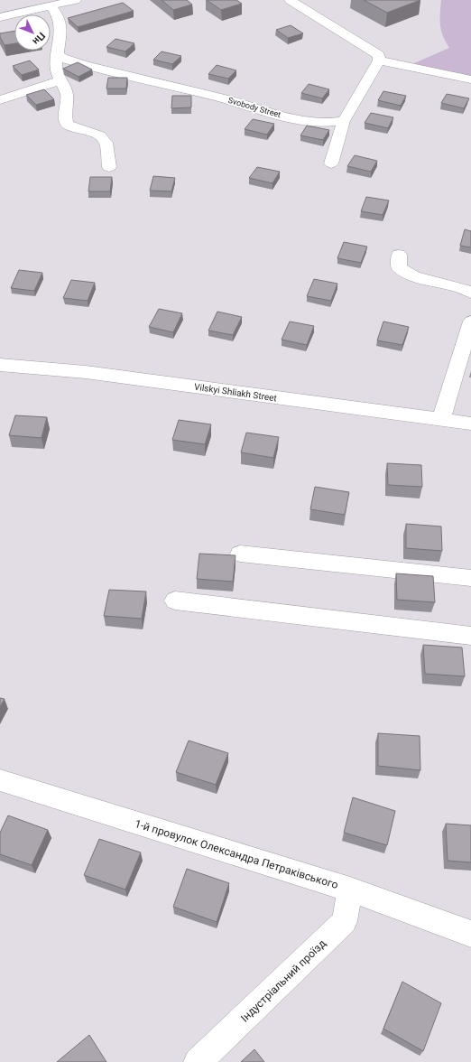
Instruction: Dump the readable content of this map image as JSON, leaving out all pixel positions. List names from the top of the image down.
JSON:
{
  "streets": {
    "street": [
      "Svobody Street",
      "Vilskyi Shliakh Street",
      "1-й провулок Олександра Петраківського",
      "Індустріальний проїзд"
    ]
  },
  "crossings": [
    ["1-й провулок Олександра Петраківського", "Індустріальний проїзд"]
  ],
  "north": "bottom right"
}
